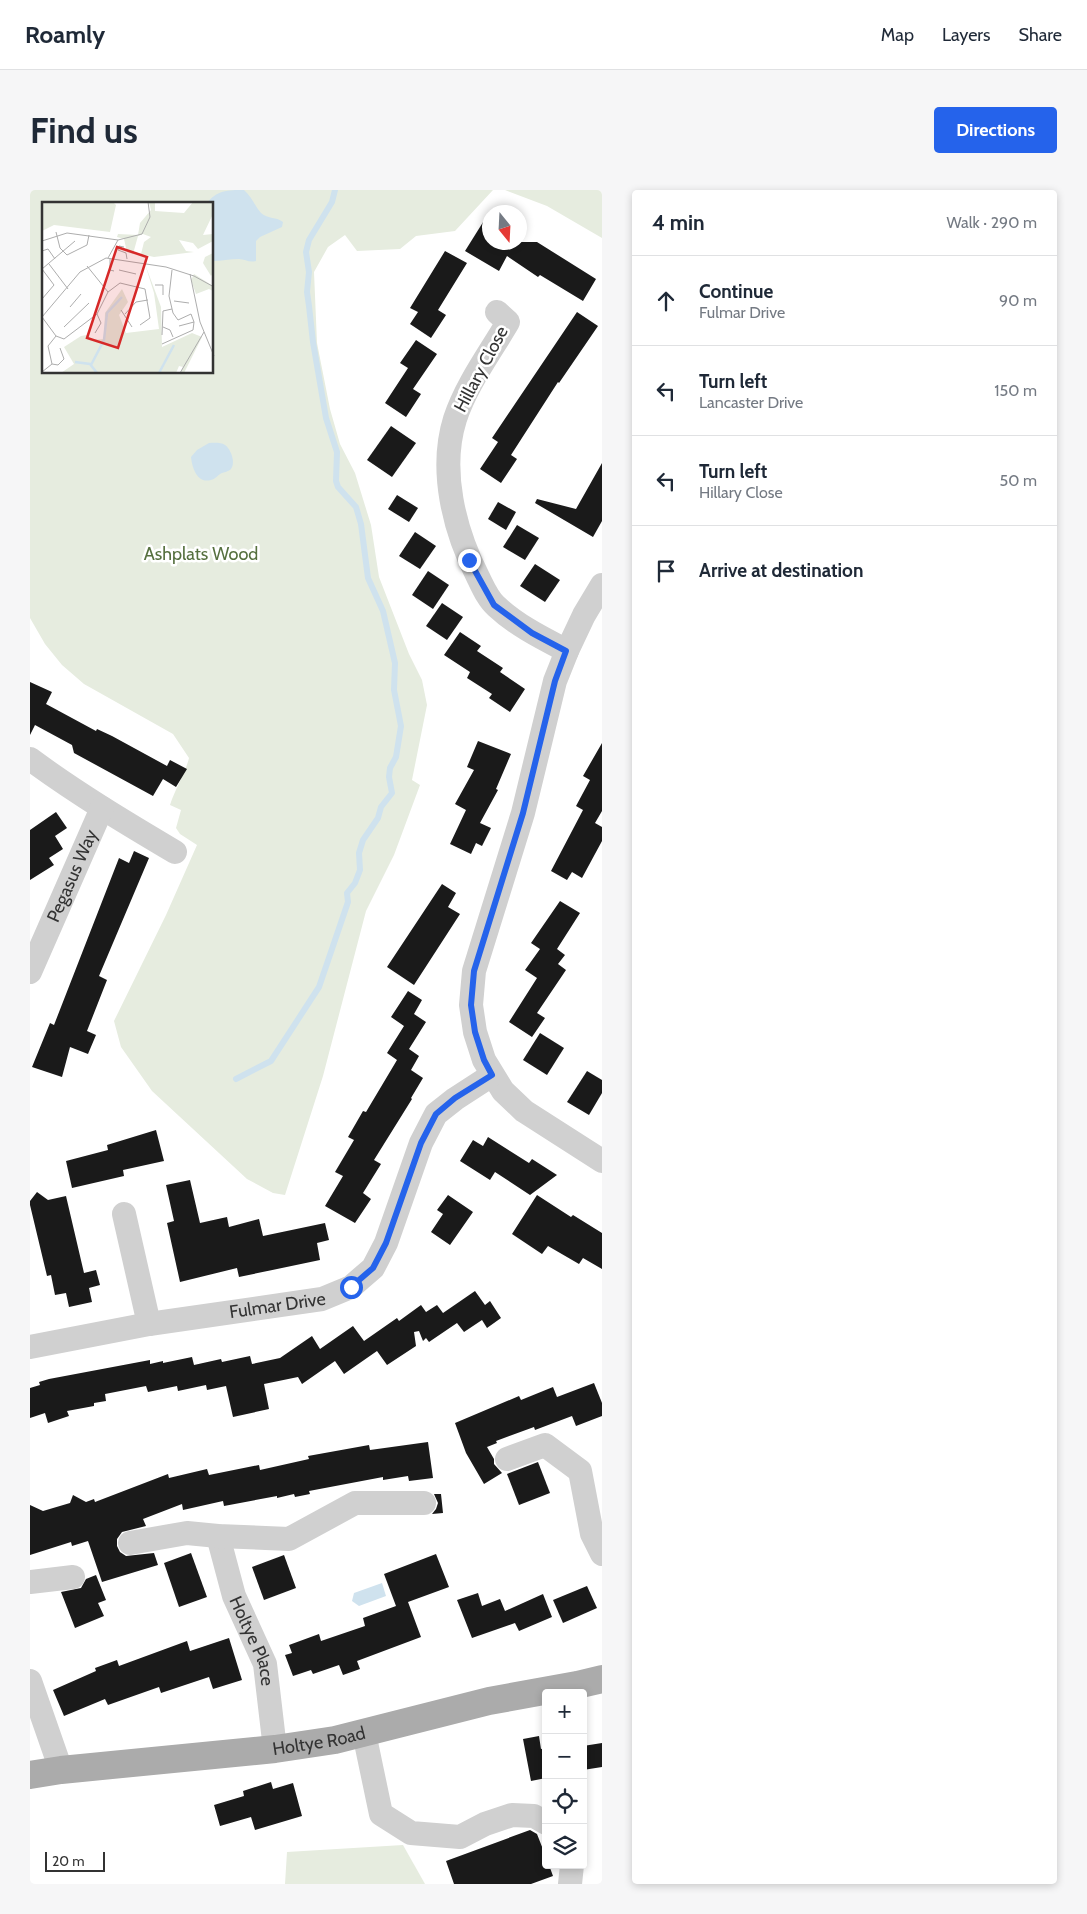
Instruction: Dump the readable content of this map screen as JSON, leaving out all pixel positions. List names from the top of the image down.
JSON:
{
  "streets": {
    "main road": ["Holtye Road"],
    "street": [
      "Hillary Close",
      "Pegasus Way",
      "Fulmar Drive",
      "Holtye Place"
    ]
  },
  "crossings": [
    ["Holtye Place", "Holtye Road"]
  ],
  "parks": ["Ashplats Wood"],
  "scale_bar": "20 m",
  "north": "bottom",
  "page": {
    "header": "Roamly",
    "nav": ["Map", "Layers", "Share"],
    "buttons": "Directions",
    "title": "Find us",
    "heading": ["4 min", "Walk · 290 m"],
    "list": [
      ["Continue", "Fulmar Drive", "90 m"],
      ["Turn left", "Lancaster Drive", "150 m"],
      ["Turn left", "Hillary Close", "50 m"],
      "Arrive at destination"
    ],
    "map_buttons": ["+", "−"],
    "scale": "20 m"
  }
}
